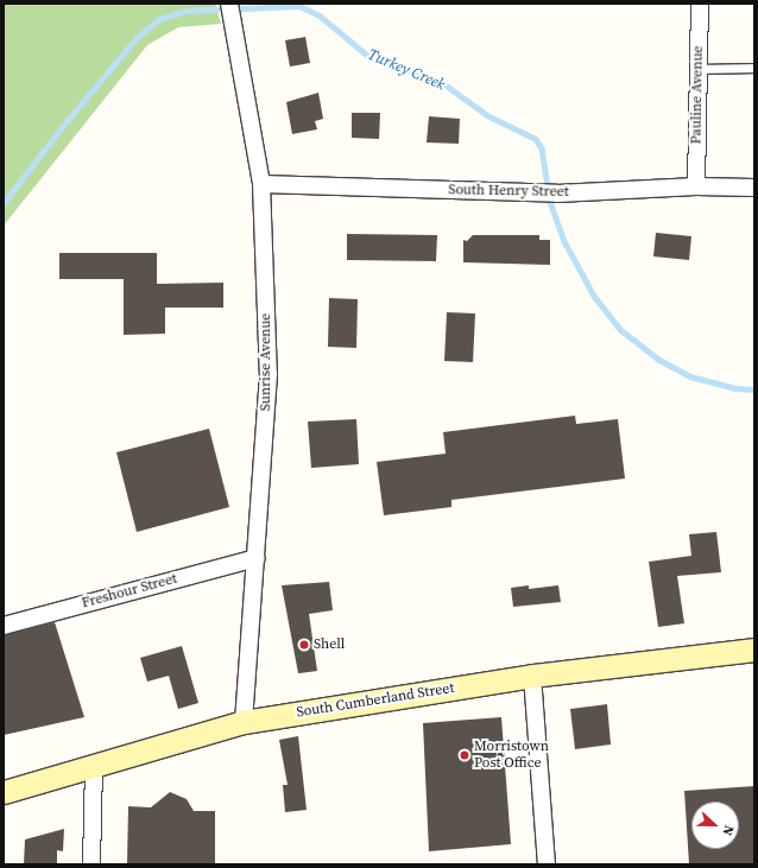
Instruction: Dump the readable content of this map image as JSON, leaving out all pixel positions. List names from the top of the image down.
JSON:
{
  "streets": {
    "main road": ["South Cumberland Street"],
    "street": [
      "Pauline Avenue",
      "South Henry Street",
      "Sunrise Avenue",
      "Freshour Street"
    ]
  },
  "crossings": [
    ["Pauline Avenue", "South Henry Street"],
    ["South Henry Street", "Sunrise Avenue"],
    ["Sunrise Avenue", "Freshour Street"],
    ["Sunrise Avenue", "South Cumberland Street"]
  ],
  "water": ["Turkey Creek"],
  "places": ["Shell", "Morristown Post Office"],
  "north": "right"
}
